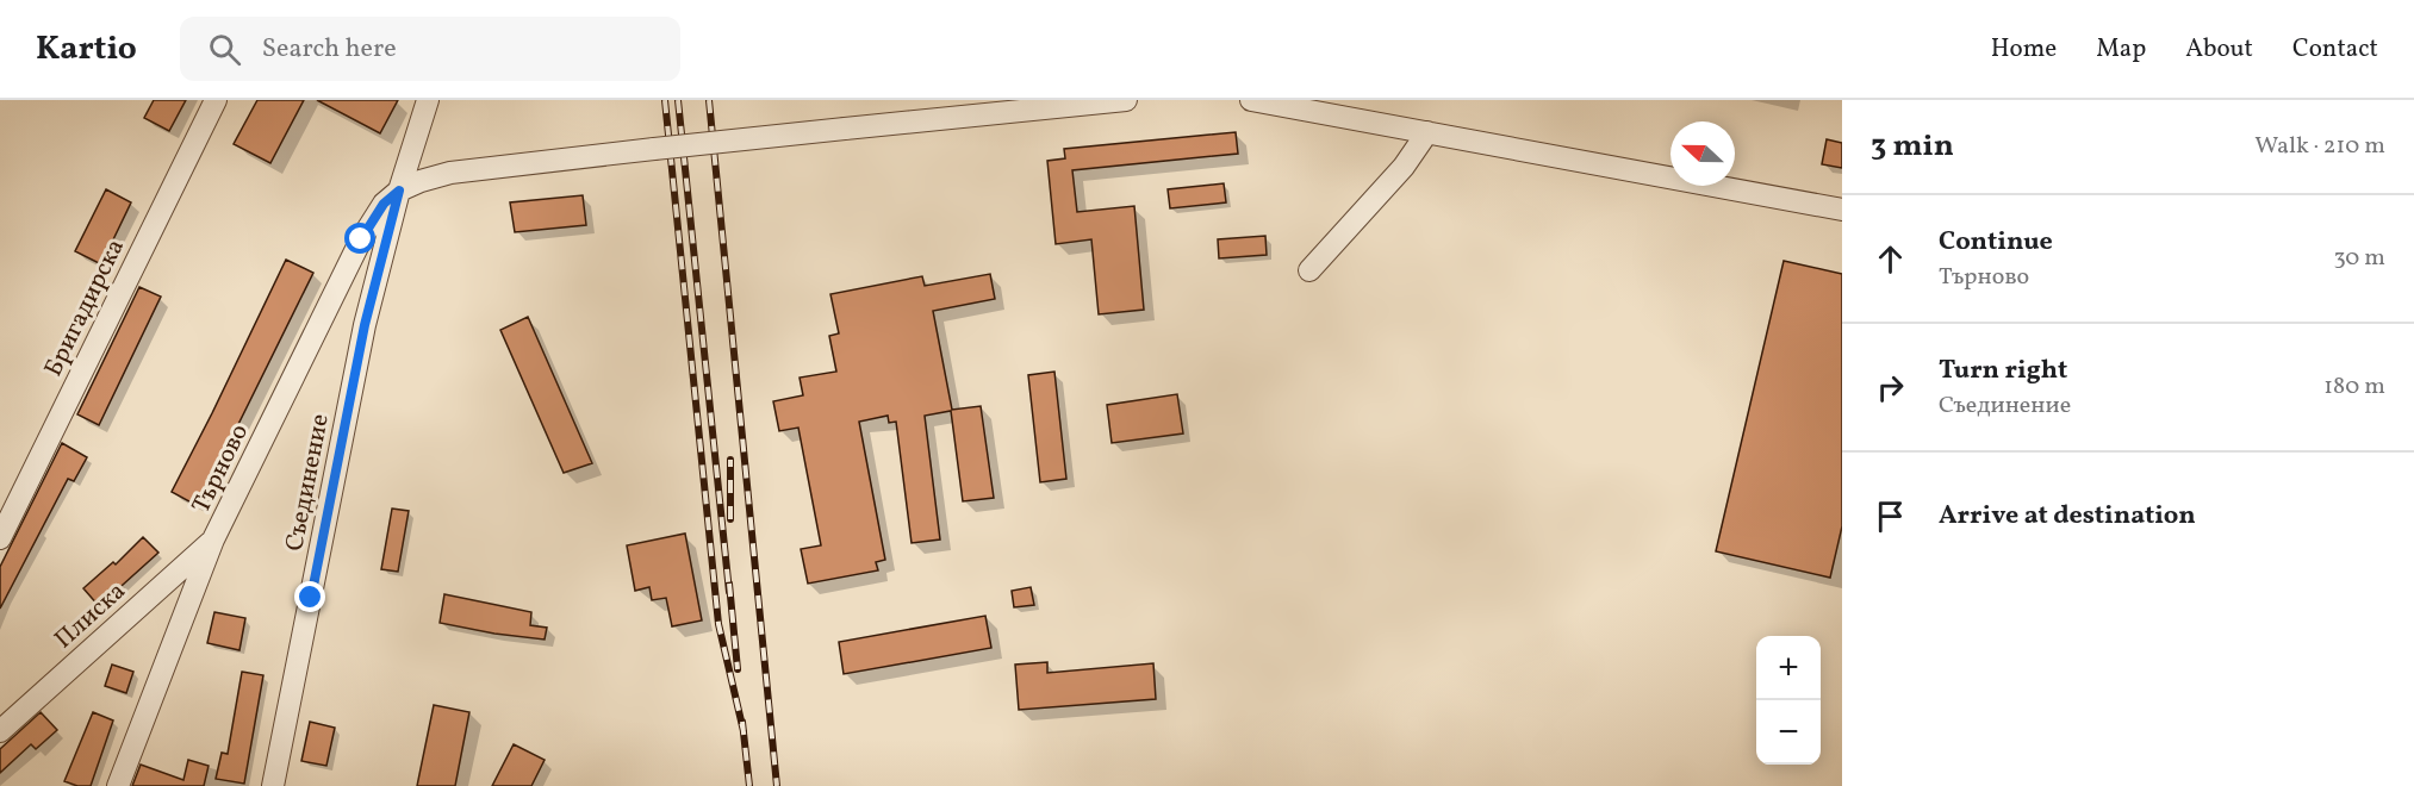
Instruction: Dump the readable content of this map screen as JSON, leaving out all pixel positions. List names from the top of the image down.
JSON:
{
  "streets": {
    "street": [
      "Бригадирска",
      "Търново",
      "Съединение",
      "Плиска"
    ]
  },
  "crossings": [
    ["Търново", "Съединение"],
    ["Търново", "Плиска"]
  ],
  "north": "left",
  "page": {
    "header": "Kartio",
    "search": "Search here",
    "nav": [
      "Home",
      "Map",
      "About",
      "Contact"
    ],
    "heading": ["3 min", "Walk · 210 m"],
    "list": [
      ["Continue", "Търново", "30 m"],
      ["Turn right", "Съединение", "180 m"],
      "Arrive at destination"
    ],
    "map_buttons": ["+", "−"]
  }
}
